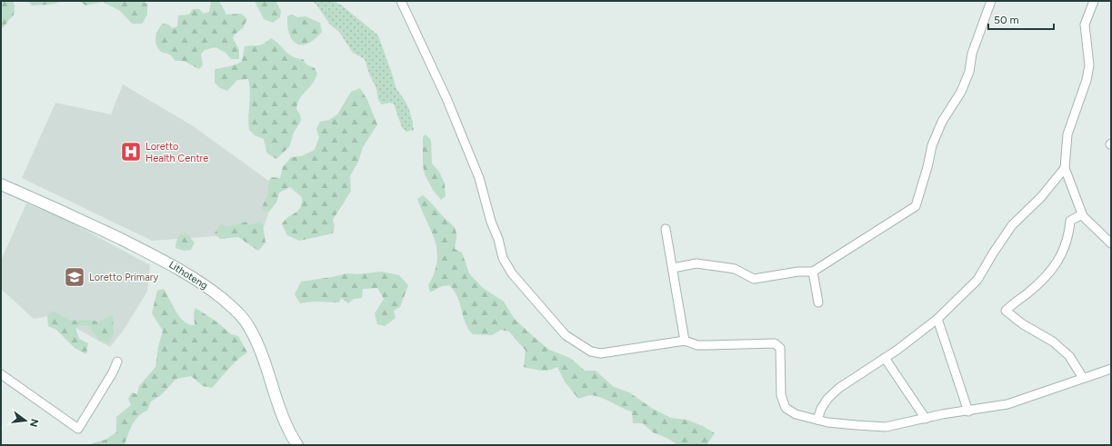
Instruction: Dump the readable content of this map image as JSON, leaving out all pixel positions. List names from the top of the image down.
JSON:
{
  "streets": {
    "main road": ["Lithoteng"]
  },
  "places": {
    "hospital": ["Loretto Health Centre"],
    "school or university": ["Loretto Primary"]
  },
  "scale_bar": "50 m",
  "north": "right"
}
